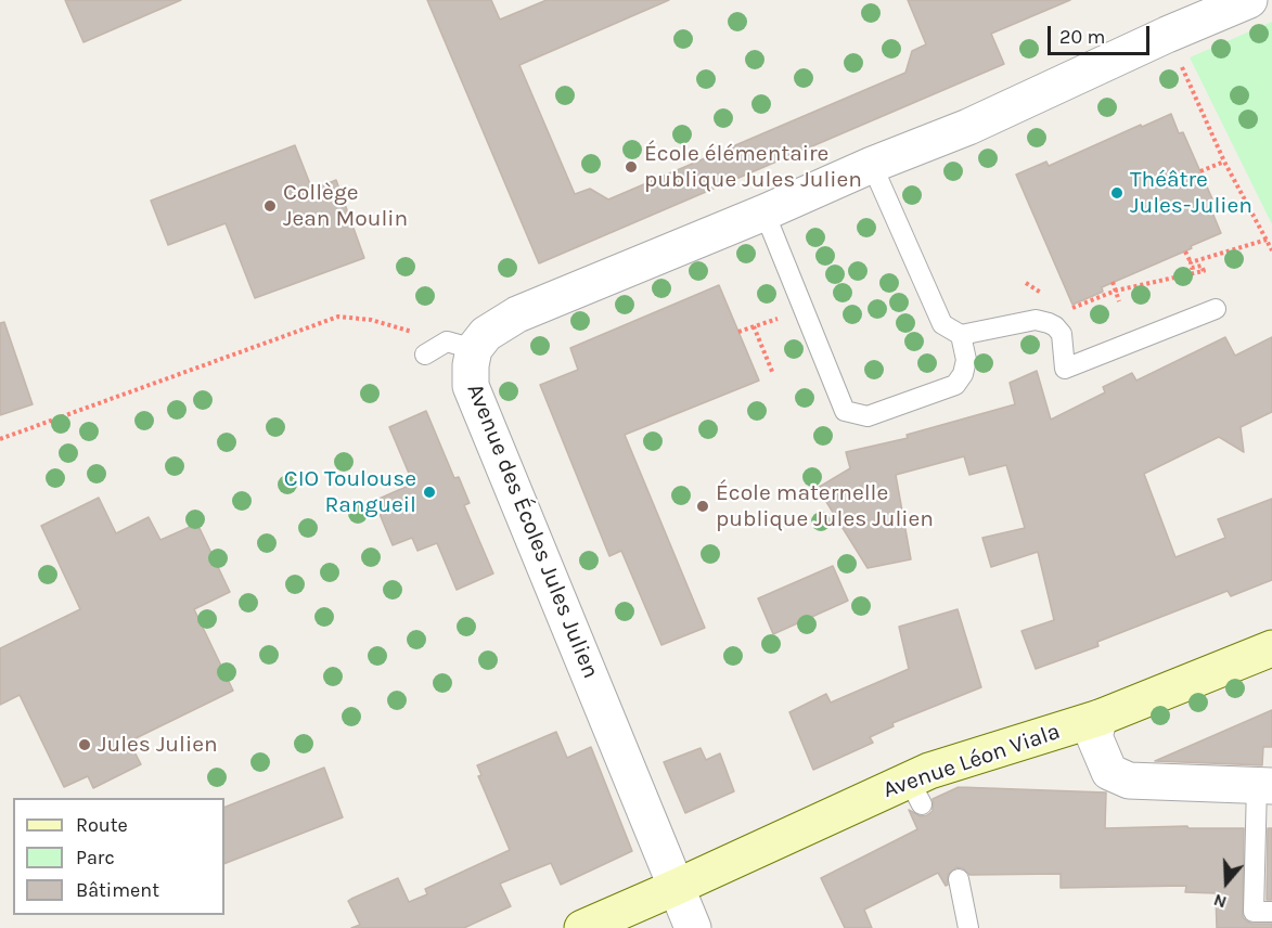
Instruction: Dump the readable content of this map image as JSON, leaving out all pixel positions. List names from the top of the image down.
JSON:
{
  "streets": {
    "street": ["Avenue des Écoles Jules Julien", "Avenue Léon Viala"]
  },
  "crossings": [
    ["Avenue des Écoles Jules Julien", "Avenue Léon Viala"]
  ],
  "places": [
    "École élémentaire publique Jules Julien",
    "Théâtre Jules-Julien",
    "Collège Jean Moulin",
    "CIO Toulouse Rangueil",
    "École maternelle publique Jules Julien",
    "Jules Julien"
  ],
  "legend": ["Route", "Parc", "Bâtiment"],
  "scale_bar": "20 m",
  "north": "bottom"
}
